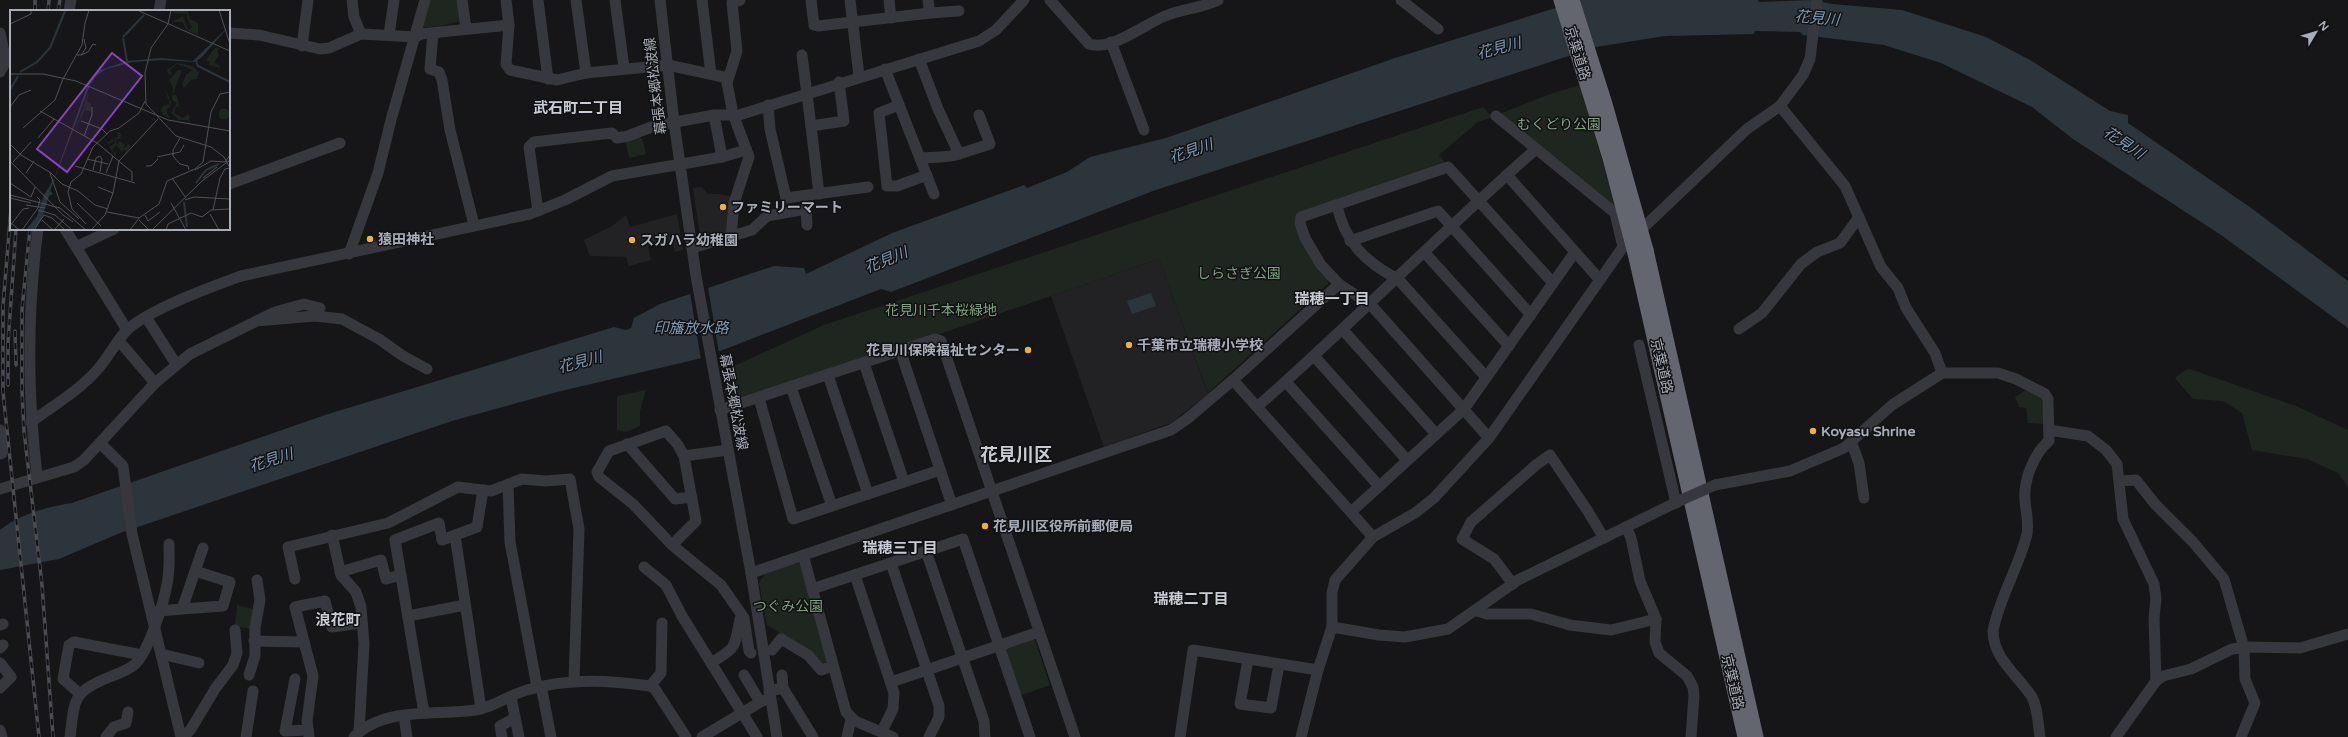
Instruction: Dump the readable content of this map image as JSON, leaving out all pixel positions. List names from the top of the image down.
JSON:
{
  "streets": {
    "highway": ["京葉道路"],
    "street": ["幕張本郷松波線"]
  },
  "districts": [
    "武石町二丁目",
    "瑞穂一丁目",
    "花見川区",
    "瑞穂三丁目",
    "瑞穂二丁目",
    "浪花町"
  ],
  "water": ["花見川", "印旛放水路"],
  "parks": [
    "むくどり公園",
    "しらさぎ公園",
    "花見川千本桜緑地",
    "つぐみ公園"
  ],
  "places": [
    "ファミリーマート",
    "猿田神社",
    "スガハラ幼稚園",
    "千葉市立瑞穂小学校",
    "花見川保険福祉センター",
    "Koyasu Shrine",
    "花見川区役所前郵便局"
  ],
  "north": "top right"
}
